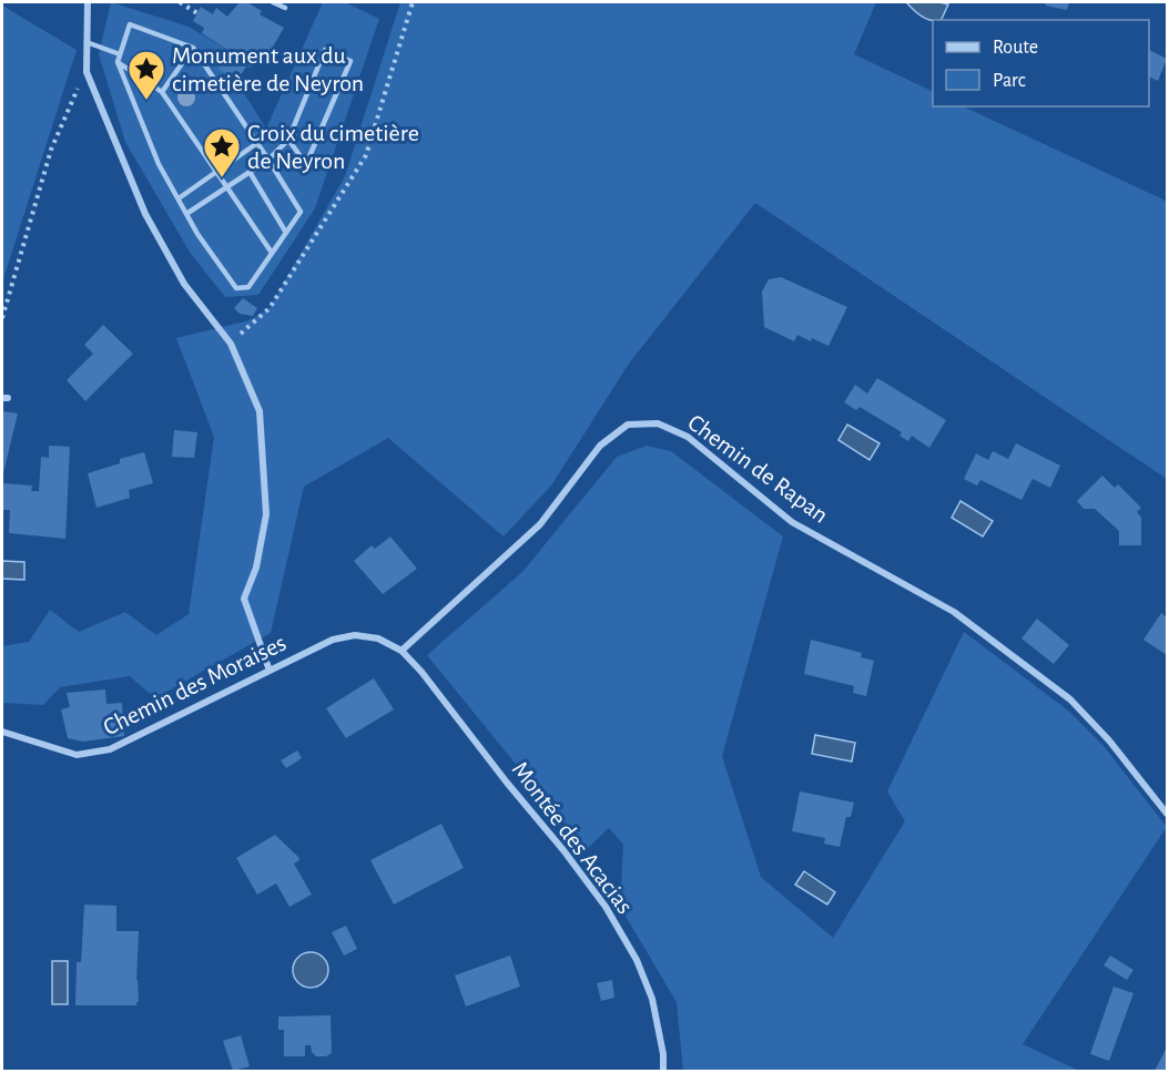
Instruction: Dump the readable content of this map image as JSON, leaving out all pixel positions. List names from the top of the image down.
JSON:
{
  "streets": {
    "street": ["Chemin de Rapan", "Chemin des Moraises", "Montée des Acacias"]
  },
  "crossings": [
    ["Chemin de Rapan", "Chemin des Moraises"],
    ["Chemin de Rapan", "Montée des Acacias"],
    ["Chemin des Moraises", "Montée des Acacias"]
  ],
  "places": {
    "place": ["Monument aux du cimetière de Neyron", "Croix du cimetière de Neyron"]
  },
  "legend": ["Route", "Parc"]
}
